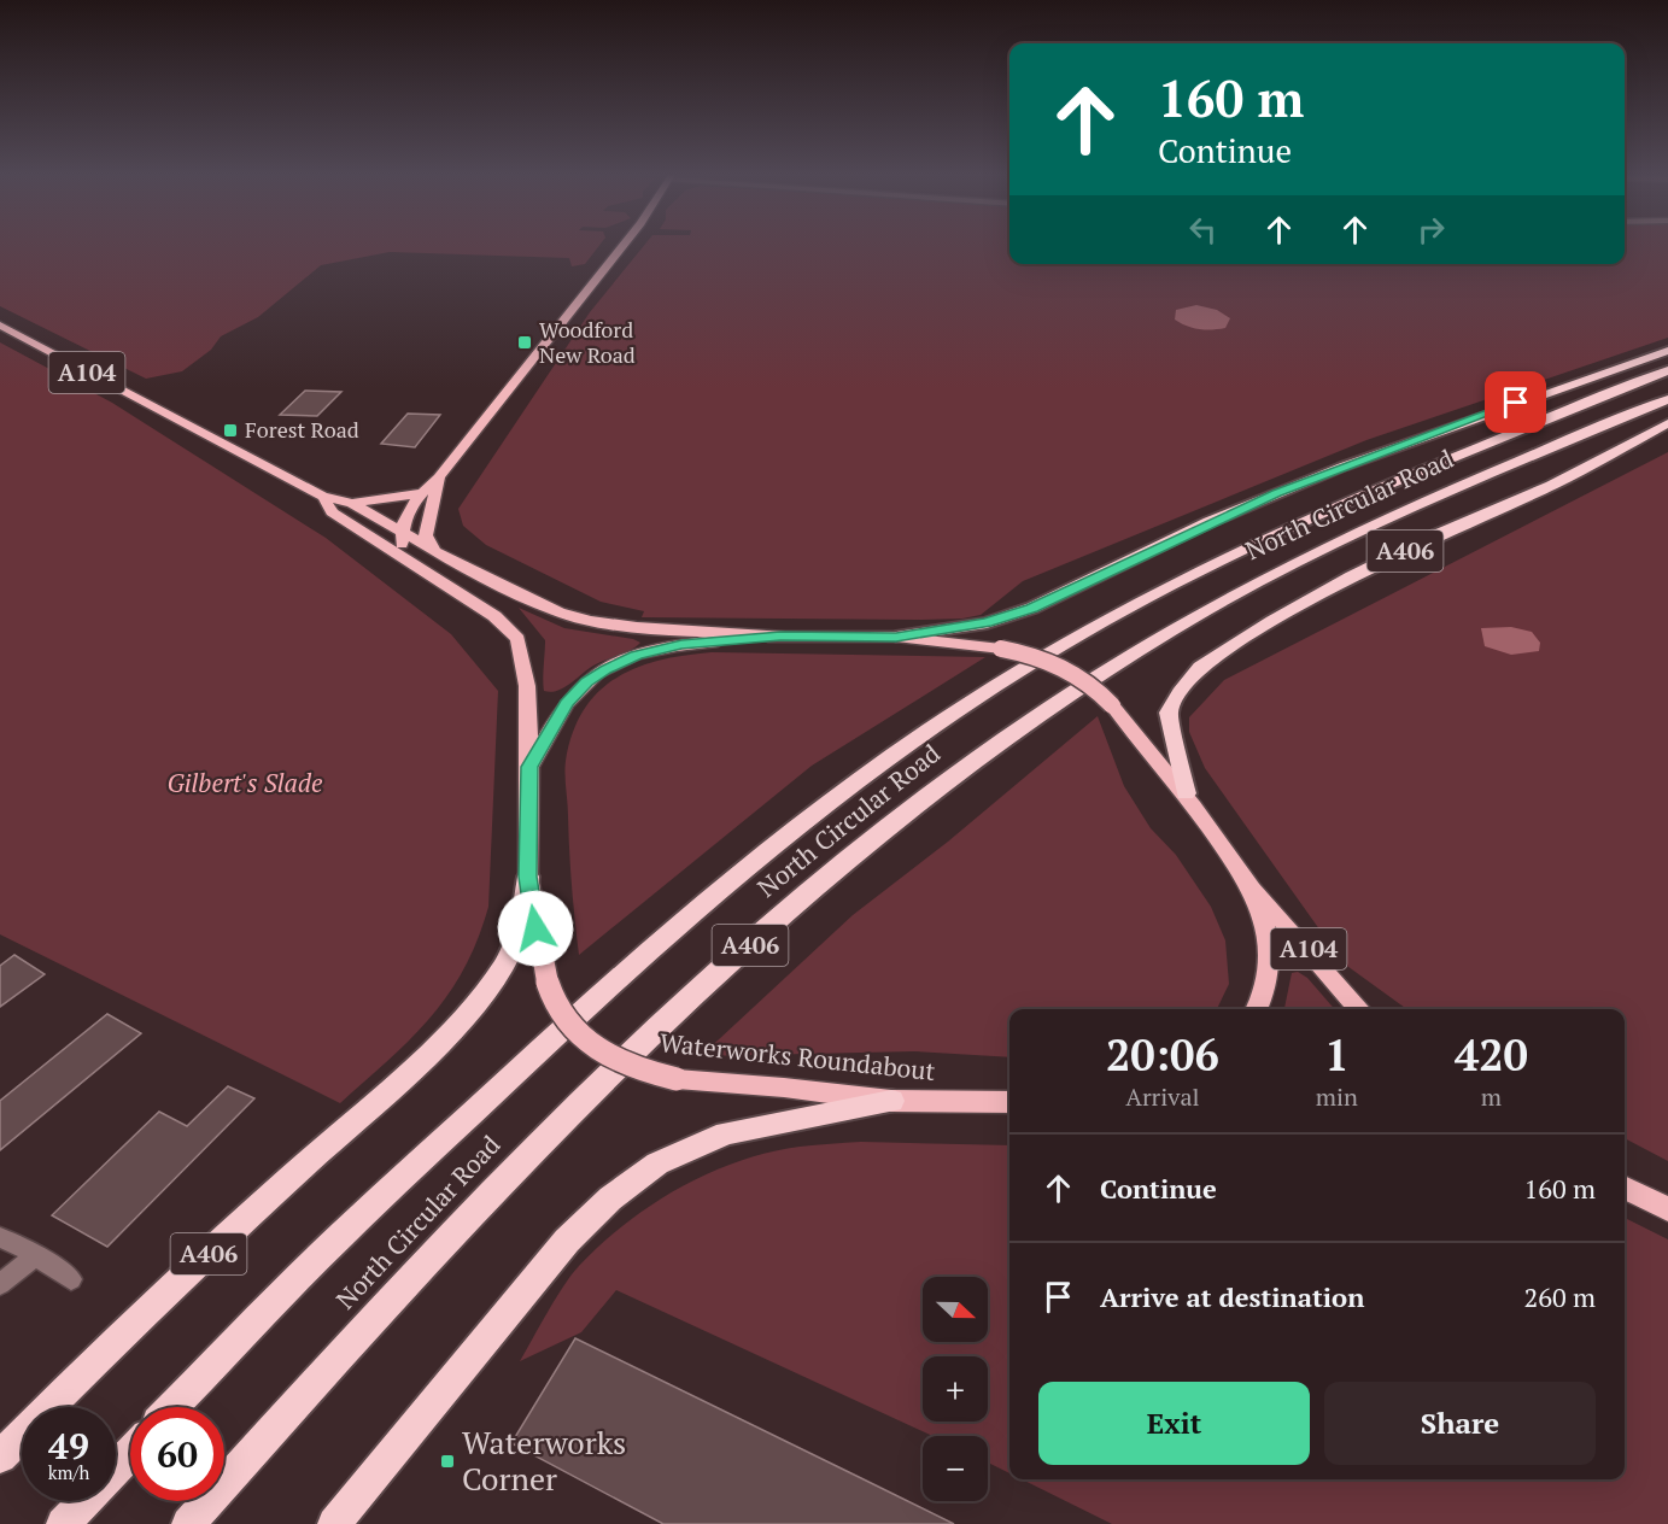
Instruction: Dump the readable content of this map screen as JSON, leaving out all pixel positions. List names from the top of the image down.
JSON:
{
  "streets": {
    "highway": ["North Circular Road", "A406"],
    "main road": ["A104", "Waterworks Roundabout"]
  },
  "crossings": [
    ["A104", "Waterworks Roundabout"],
    ["A406", "Waterworks Roundabout"]
  ],
  "parks": ["Gilbert's Slade"],
  "places": {
    "transit": ["Woodford New Road", "Forest Road", "Waterworks Corner"]
  },
  "north": "right",
  "page": {
    "turn": ["160 m", "Continue"],
    "eta": [
      "20:06",
      "Arrival",
      "1",
      "min",
      "420",
      "m"
    ],
    "list": [
      {
        "name": "Continue",
        "value": "160 m"
      },
      {
        "name": "Arrive at destination",
        "value": "260 m"
      }
    ],
    "map_buttons": ["+", "−"],
    "buttons": ["Exit", "Share"],
    "speed": "49 km/h",
    "limit": "60"
  }
}
